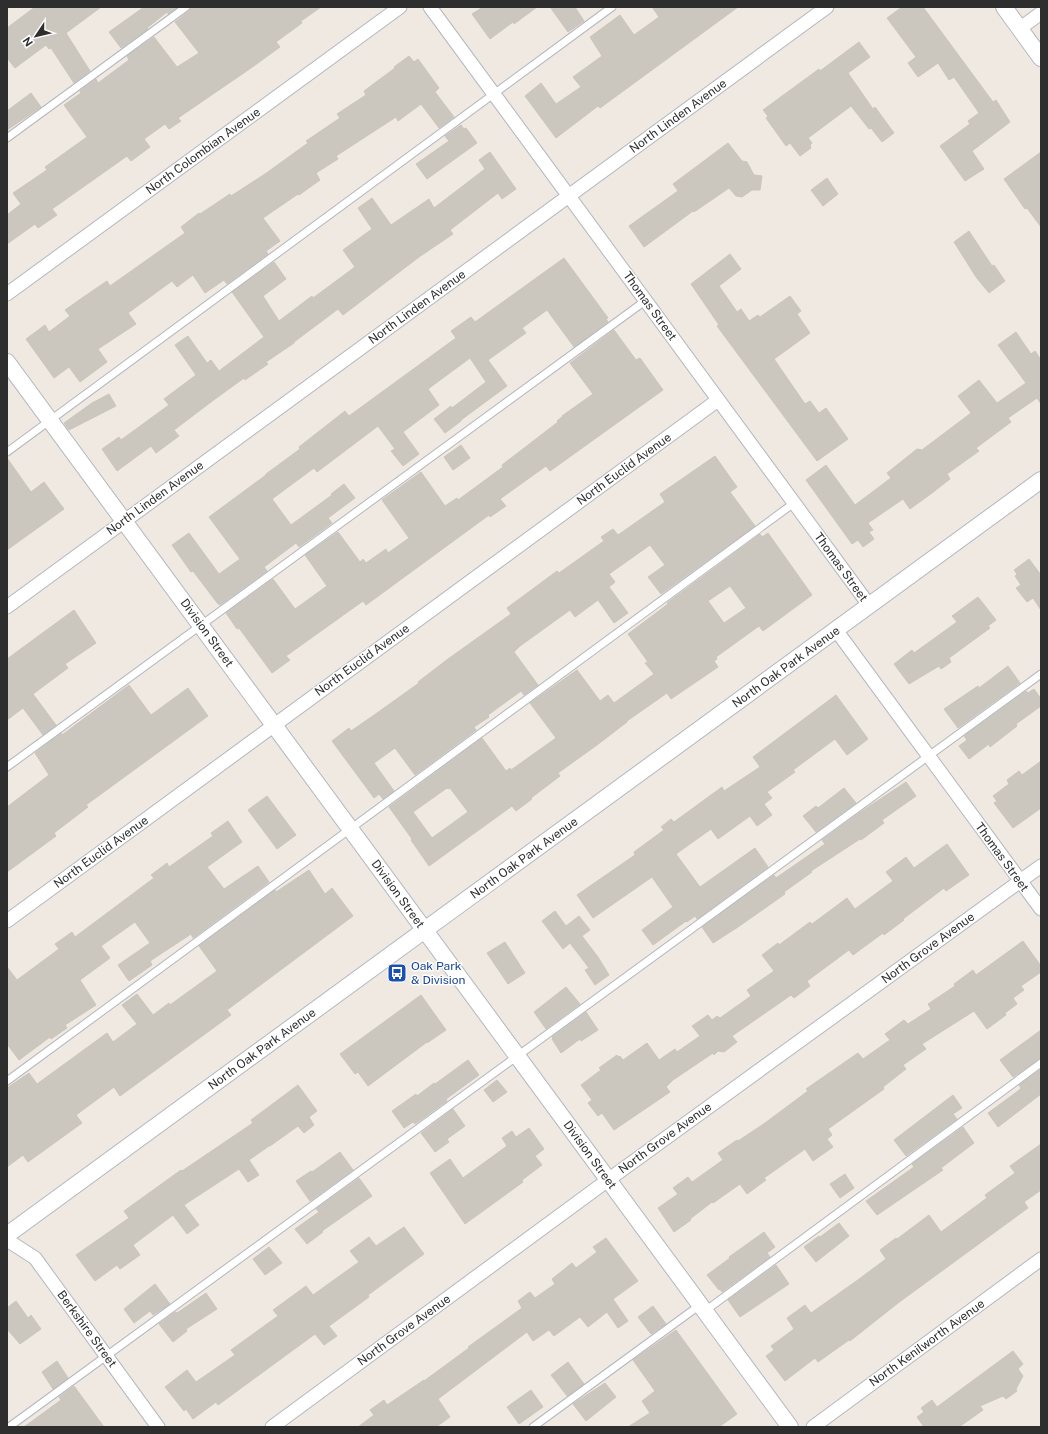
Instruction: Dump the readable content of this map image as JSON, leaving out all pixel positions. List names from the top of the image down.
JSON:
{
  "streets": {
    "street": [
      "North Linden Avenue",
      "North Colombian Avenue",
      "Thomas Street",
      "North Euclid Avenue",
      "Division Street",
      "North Oak Park Avenue",
      "North Grove Avenue",
      "Berkshire Street",
      "North Kenilworth Avenue"
    ]
  },
  "crossings": [
    ["North Linden Avenue", "Thomas Street"],
    ["North Linden Avenue", "Division Street"],
    ["Thomas Street", "North Euclid Avenue"],
    ["Thomas Street", "North Oak Park Avenue"],
    ["Thomas Street", "North Grove Avenue"],
    ["North Euclid Avenue", "Division Street"],
    ["Division Street", "North Oak Park Avenue"],
    ["Division Street", "North Grove Avenue"]
  ],
  "places": {
    "bus stop": ["Oak Park & Division"]
  },
  "north": "bottom left"
}
